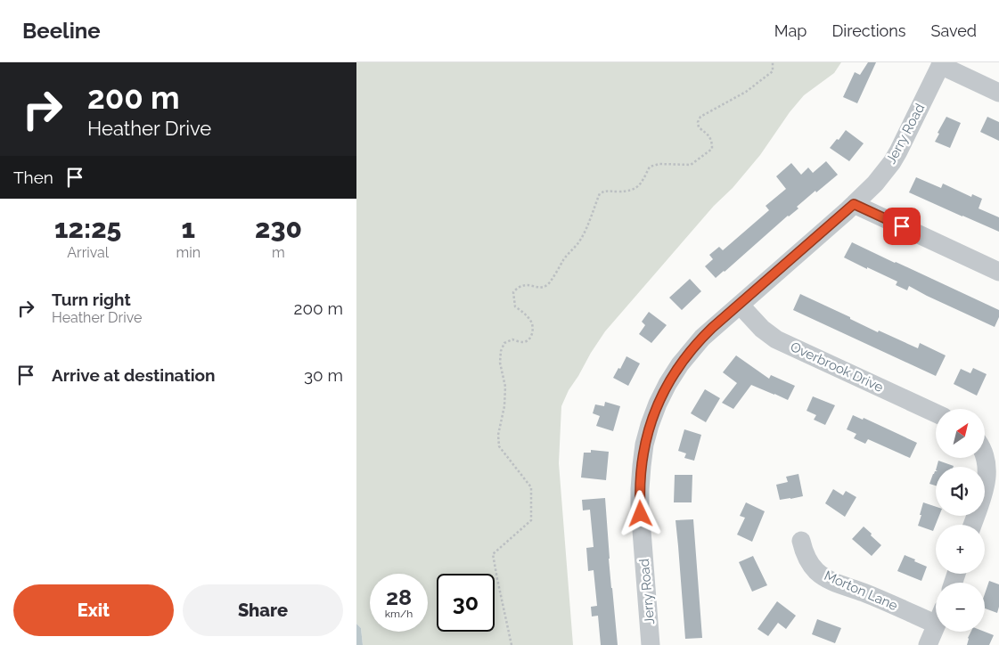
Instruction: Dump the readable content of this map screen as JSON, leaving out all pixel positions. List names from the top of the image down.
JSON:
{
  "streets": {
    "street": ["Jerry Road", "Overbrook Drive", "Morton Lane"]
  },
  "crossings": [
    ["Jerry Road", "Overbrook Drive"]
  ],
  "north": "top right",
  "page": {
    "header": "Beeline",
    "nav": ["Map", "Directions", "Saved"],
    "turn": ["200 m", "Heather Drive"],
    "then": "Then",
    "eta": [
      "12:25",
      "Arrival",
      "1",
      "min",
      "230",
      "m"
    ],
    "list": [
      {
        "name": "Turn right",
        "note": "Heather Drive",
        "value": "200 m"
      },
      {
        "name": "Arrive at destination",
        "value": "30 m"
      }
    ],
    "map_buttons": ["+", "−"],
    "speed": "28 km/h",
    "limit": "30",
    "buttons": ["Exit", "Share"]
  }
}
